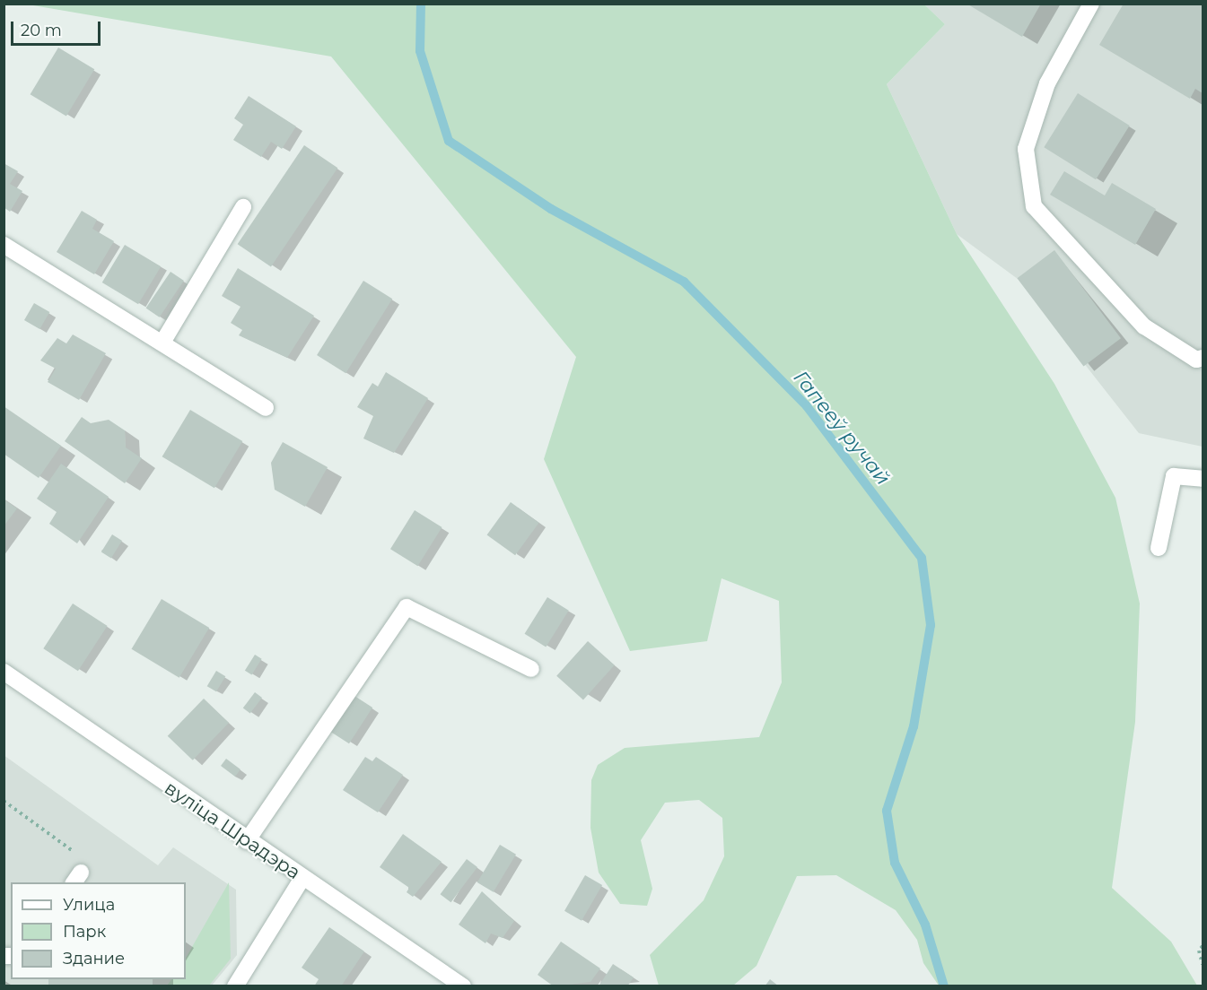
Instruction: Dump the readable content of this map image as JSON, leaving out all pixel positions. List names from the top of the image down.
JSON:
{
  "streets": {
    "street": ["вуліца Шрадэра"]
  },
  "water": ["Гапееў ручай"],
  "legend": ["Улица", "Парк", "Здание"],
  "scale_bar": "20 m"
}
